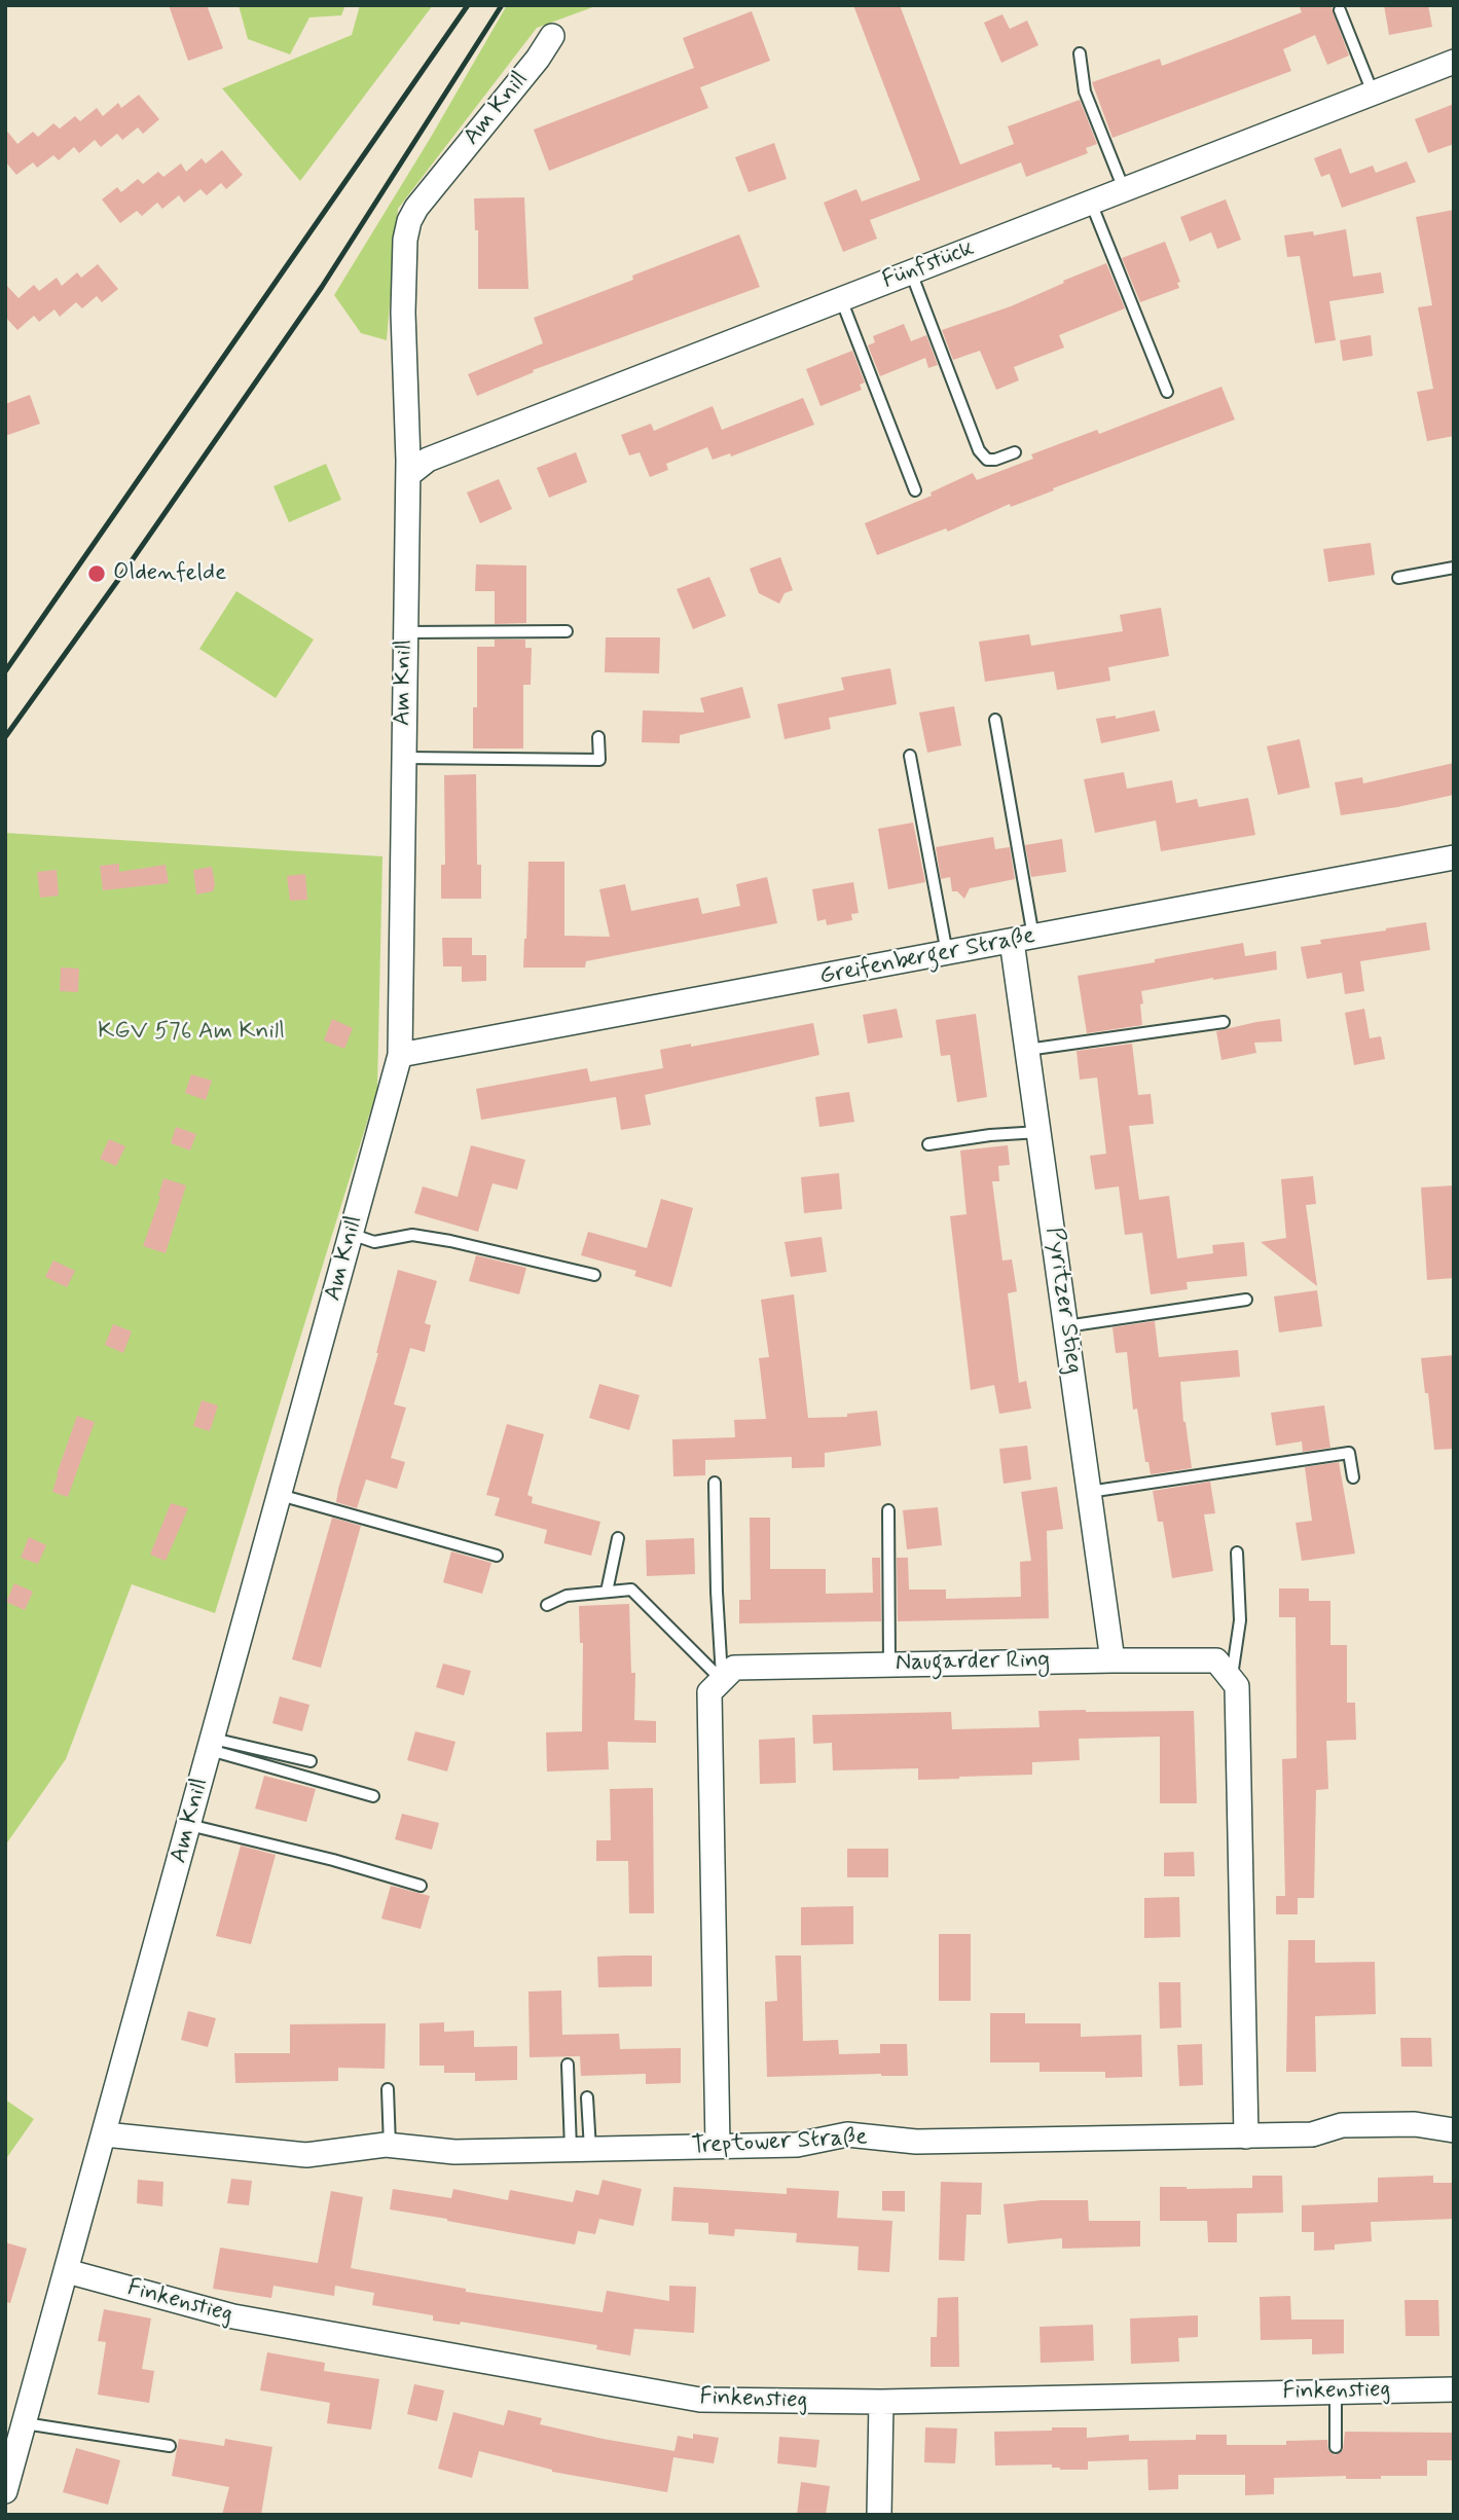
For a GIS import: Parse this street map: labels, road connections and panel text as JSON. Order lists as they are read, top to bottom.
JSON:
{
  "streets": {
    "street": [
      "Am Knill",
      "Fünfstück",
      "Greifenberger Straße",
      "Pyritzer Stieg",
      "Naugarder Ring",
      "Treptower Straße",
      "Finkenstieg"
    ]
  },
  "crossings": [
    ["Am Knill", "Fünfstück"],
    ["Am Knill", "Greifenberger Straße"],
    ["Am Knill", "Treptower Straße"],
    ["Am Knill", "Finkenstieg"],
    ["Greifenberger Straße", "Pyritzer Stieg"],
    ["Pyritzer Stieg", "Naugarder Ring"]
  ],
  "parks": ["KGV 576 Am Knill"],
  "places": ["Oldenfelde"]
}
